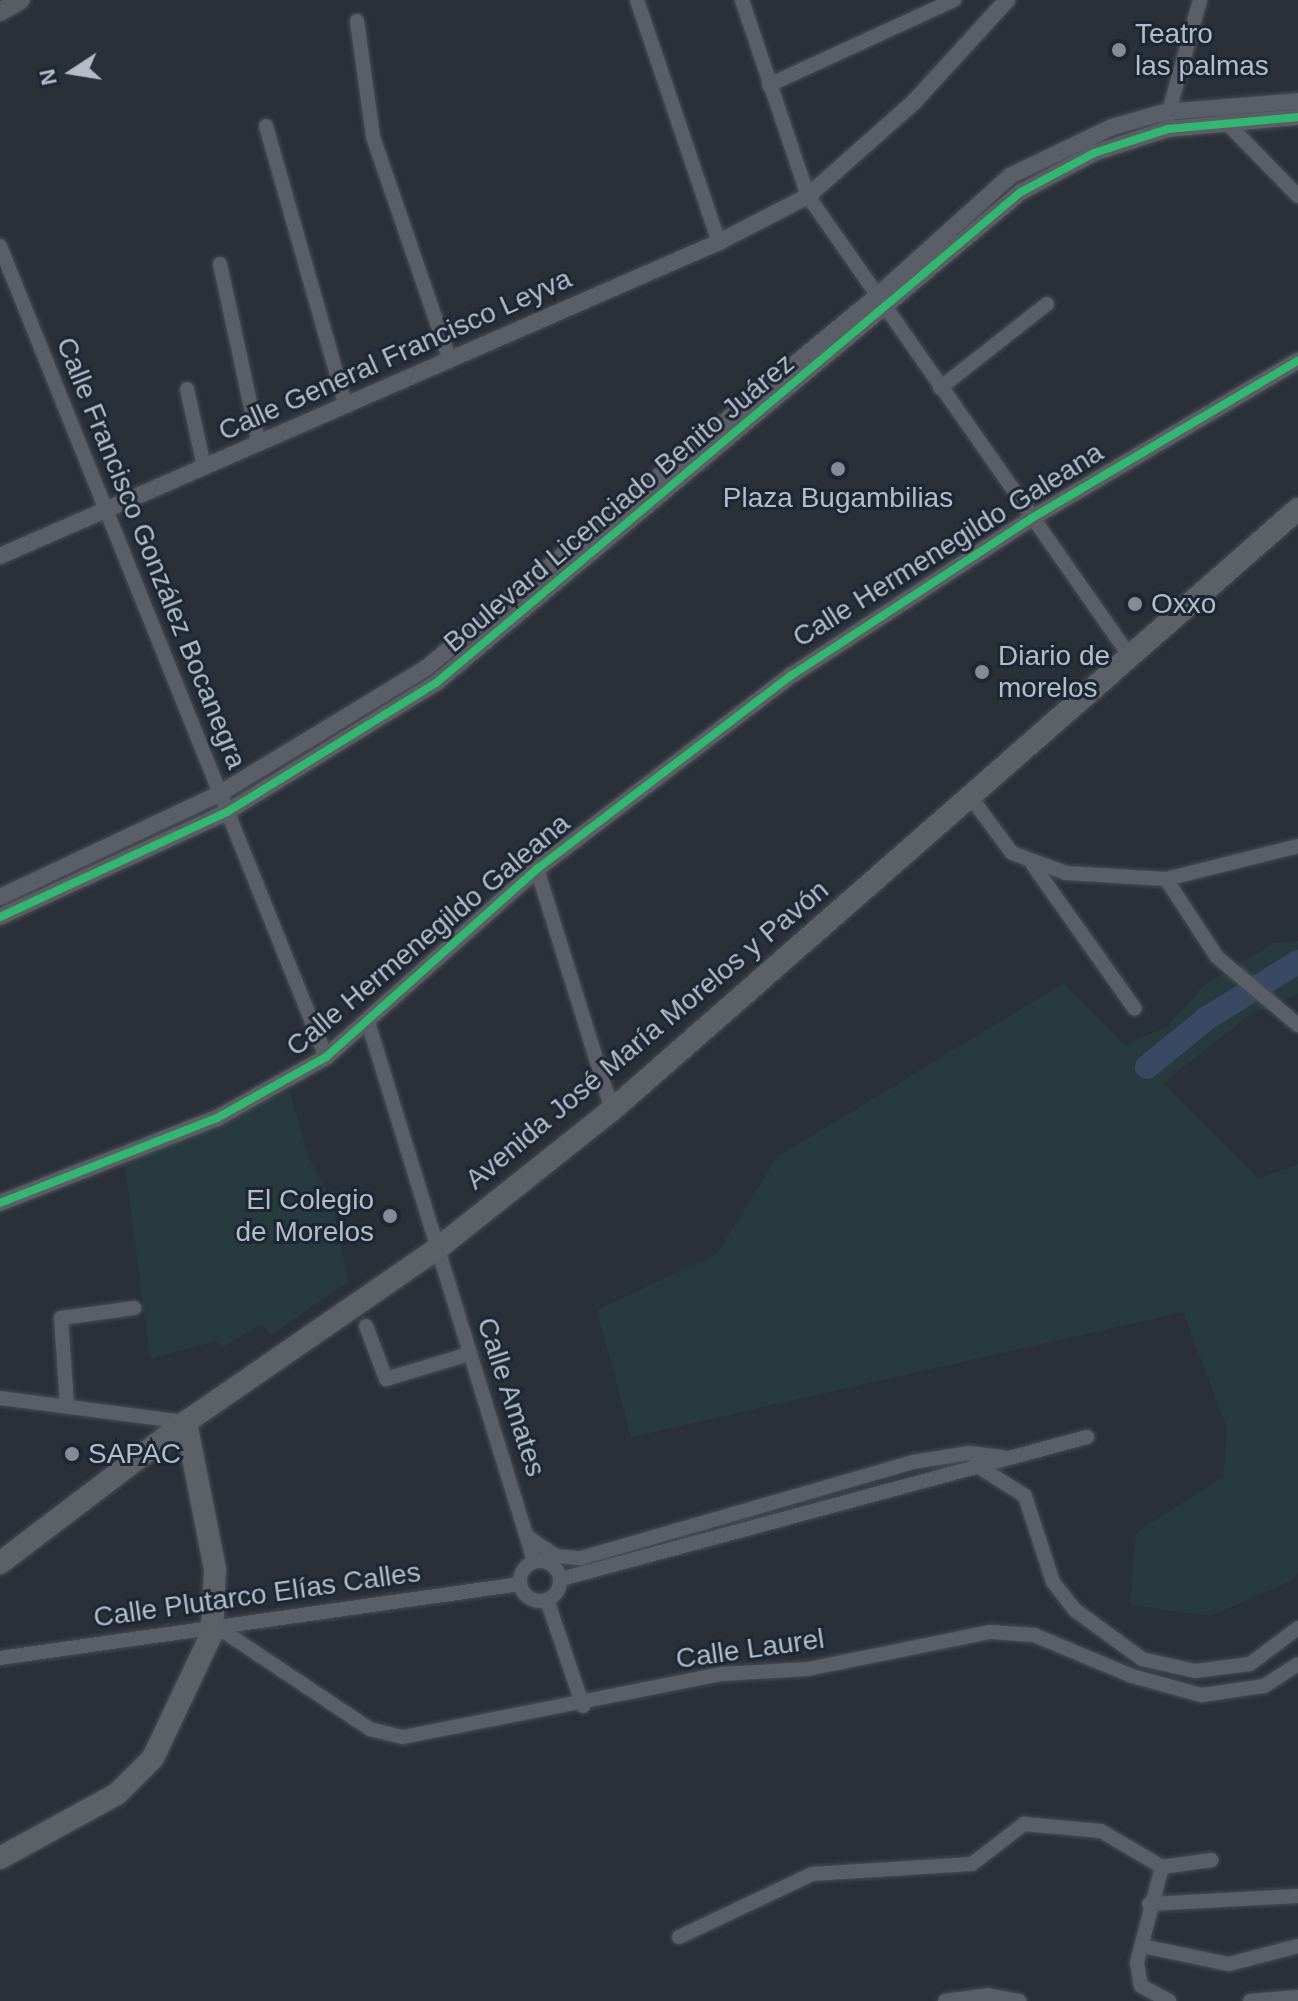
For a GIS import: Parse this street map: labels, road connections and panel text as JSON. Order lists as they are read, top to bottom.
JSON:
{
  "streets": {
    "main road": ["Avenida José María Morelos y Pavón"],
    "street": [
      "Calle General Francisco Leyva",
      "Boulevard Licenciado Benito Juárez",
      "Calle Hermenegildo Galeana",
      "Calle Francisco González Bocanegra",
      "Calle Amates",
      "Calle Plutarco Elías Calles",
      "Calle Laurel"
    ]
  },
  "crossings": [
    ["Calle General Francisco Leyva", "Calle Francisco González Bocanegra"],
    ["Boulevard Licenciado Benito Juárez", "Calle Francisco González Bocanegra"],
    ["Calle Hermenegildo Galeana", "Calle Francisco González Bocanegra"],
    ["Calle Hermenegildo Galeana", "Calle Amates"],
    ["Avenida José María Morelos y Pavón", "Calle Amates"],
    ["Calle Amates", "Calle Plutarco Elías Calles"],
    ["Calle Plutarco Elías Calles", "Calle Laurel"]
  ],
  "places": [
    "Teatro las palmas",
    "Plaza Bugambilias",
    "Oxxo",
    "Diario de morelos",
    "El Colegio de Morelos",
    "SAPAC"
  ],
  "north": "left"
}
